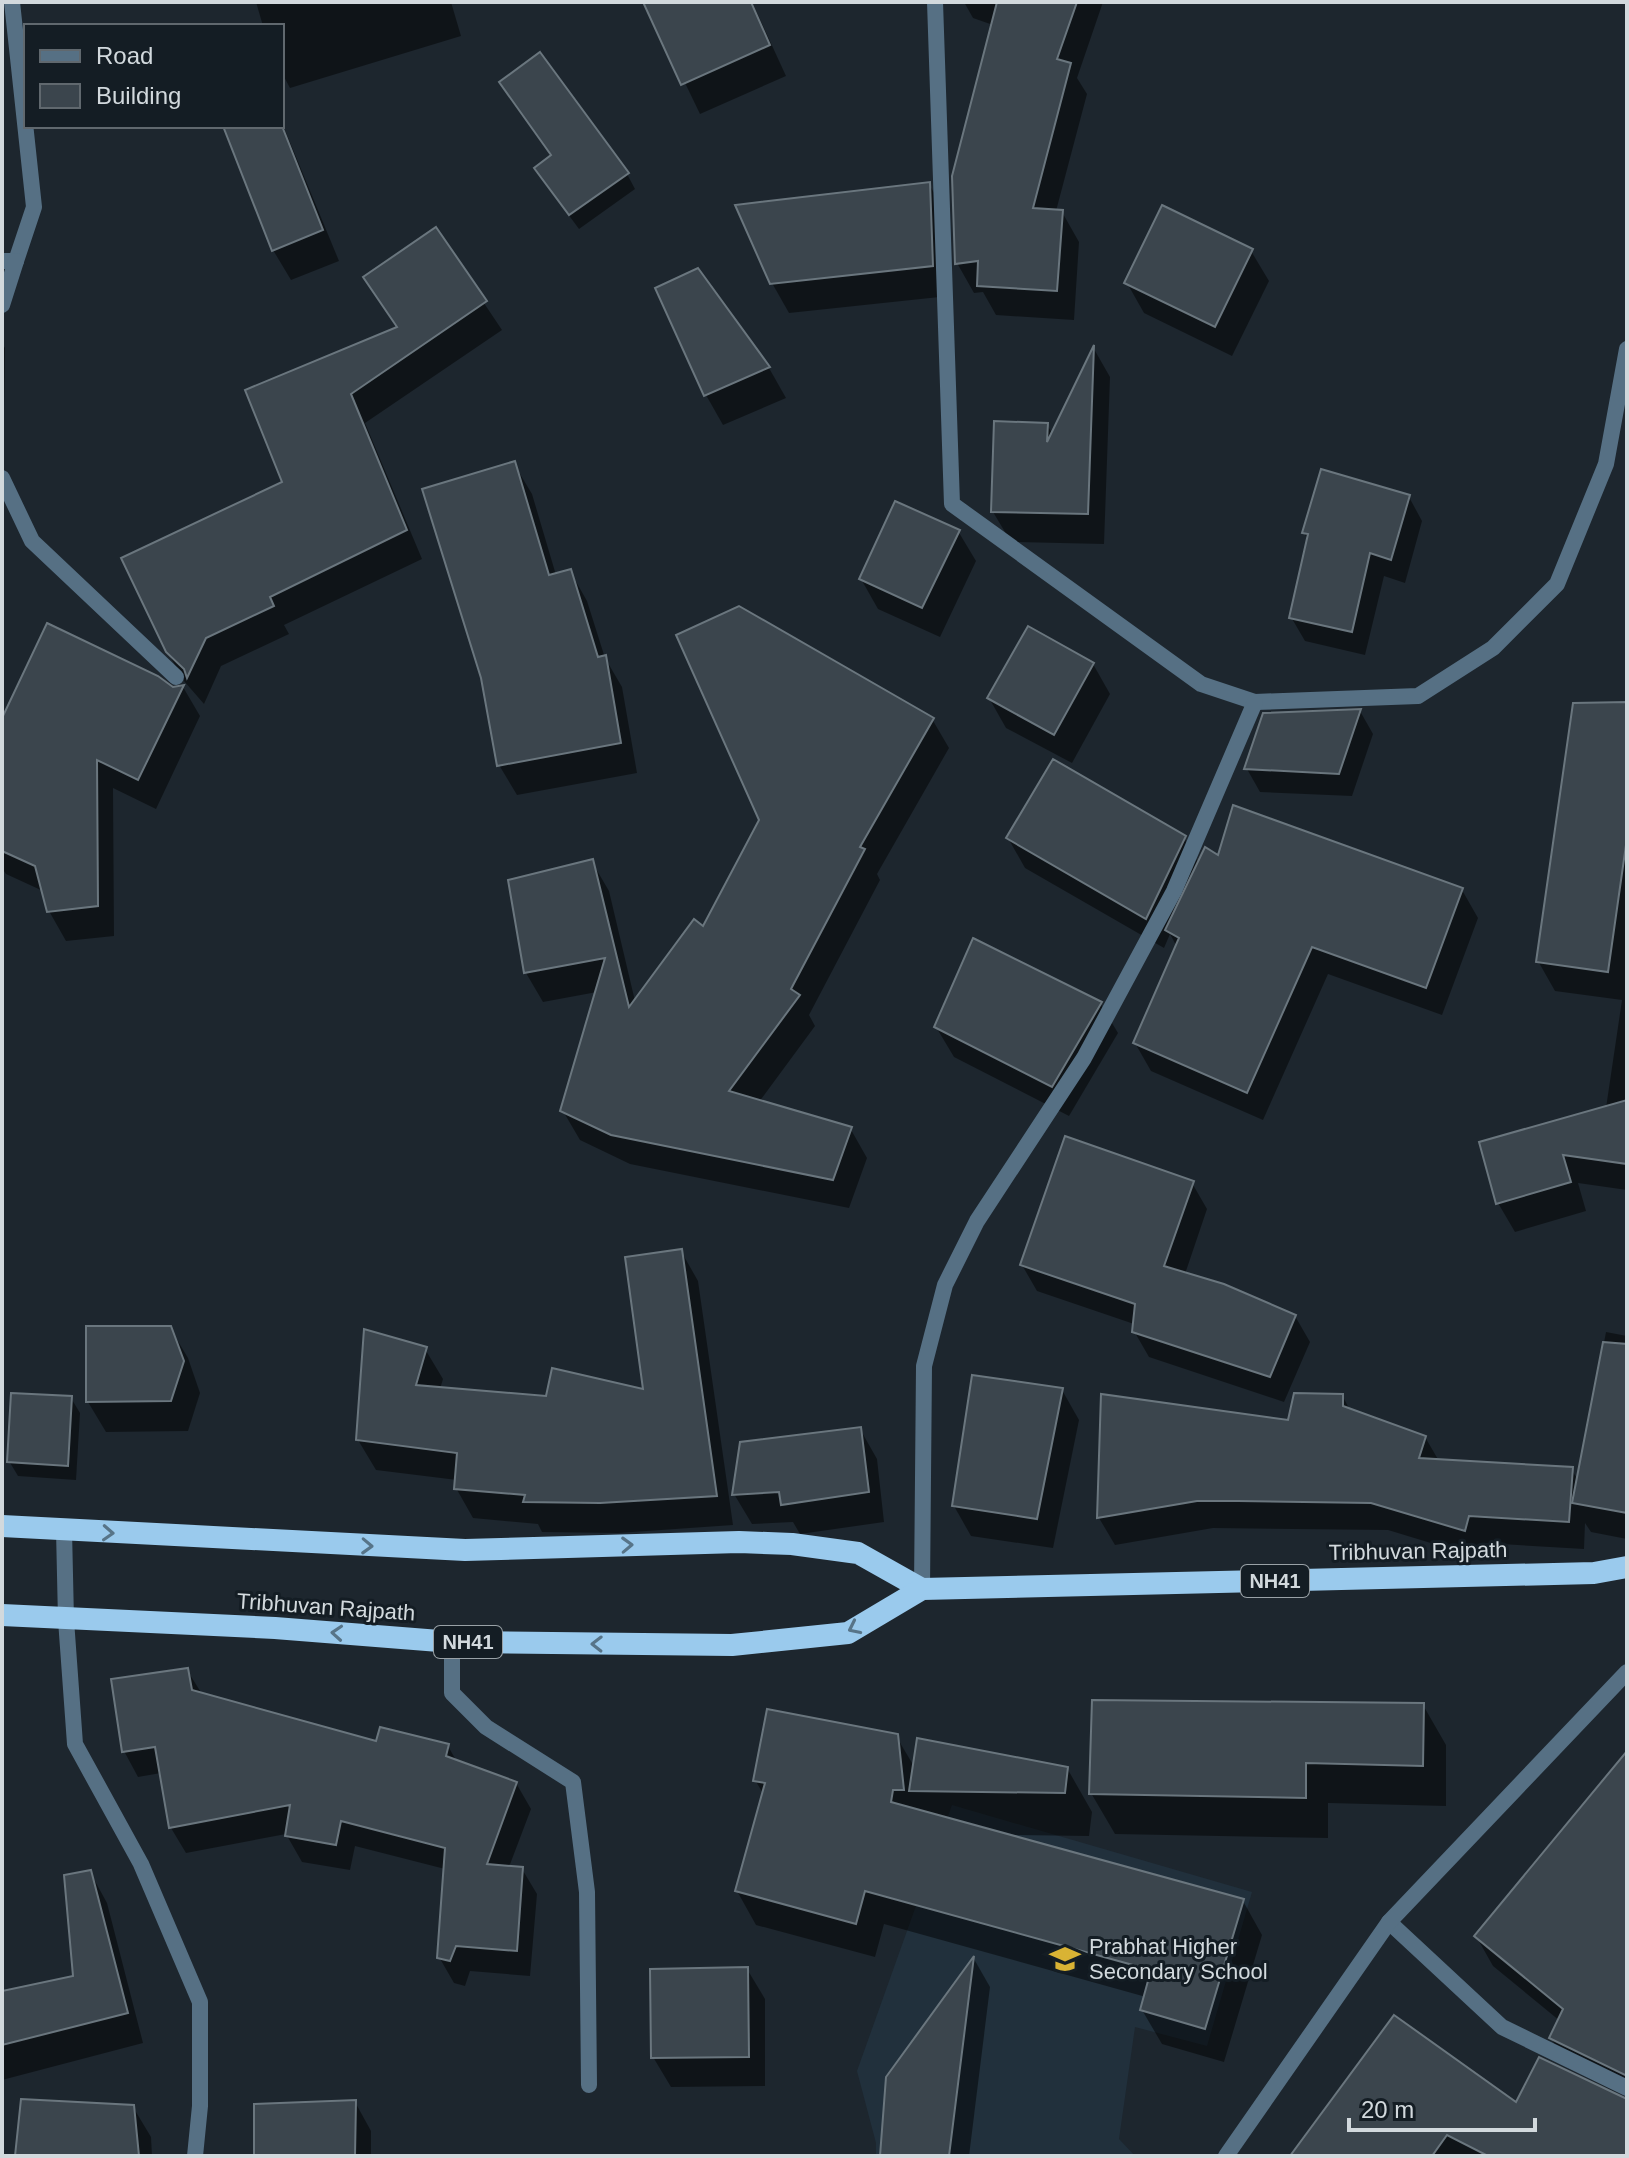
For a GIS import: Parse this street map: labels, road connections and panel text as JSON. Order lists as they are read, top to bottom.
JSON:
{
  "streets": {
    "highway": ["Tribhuvan Rajpath", "NH41"]
  },
  "places": {
    "school or university": ["Prabhat Higher Secondary School"]
  },
  "legend": ["Road", "Building"],
  "scale_bar": "20 m"
}
